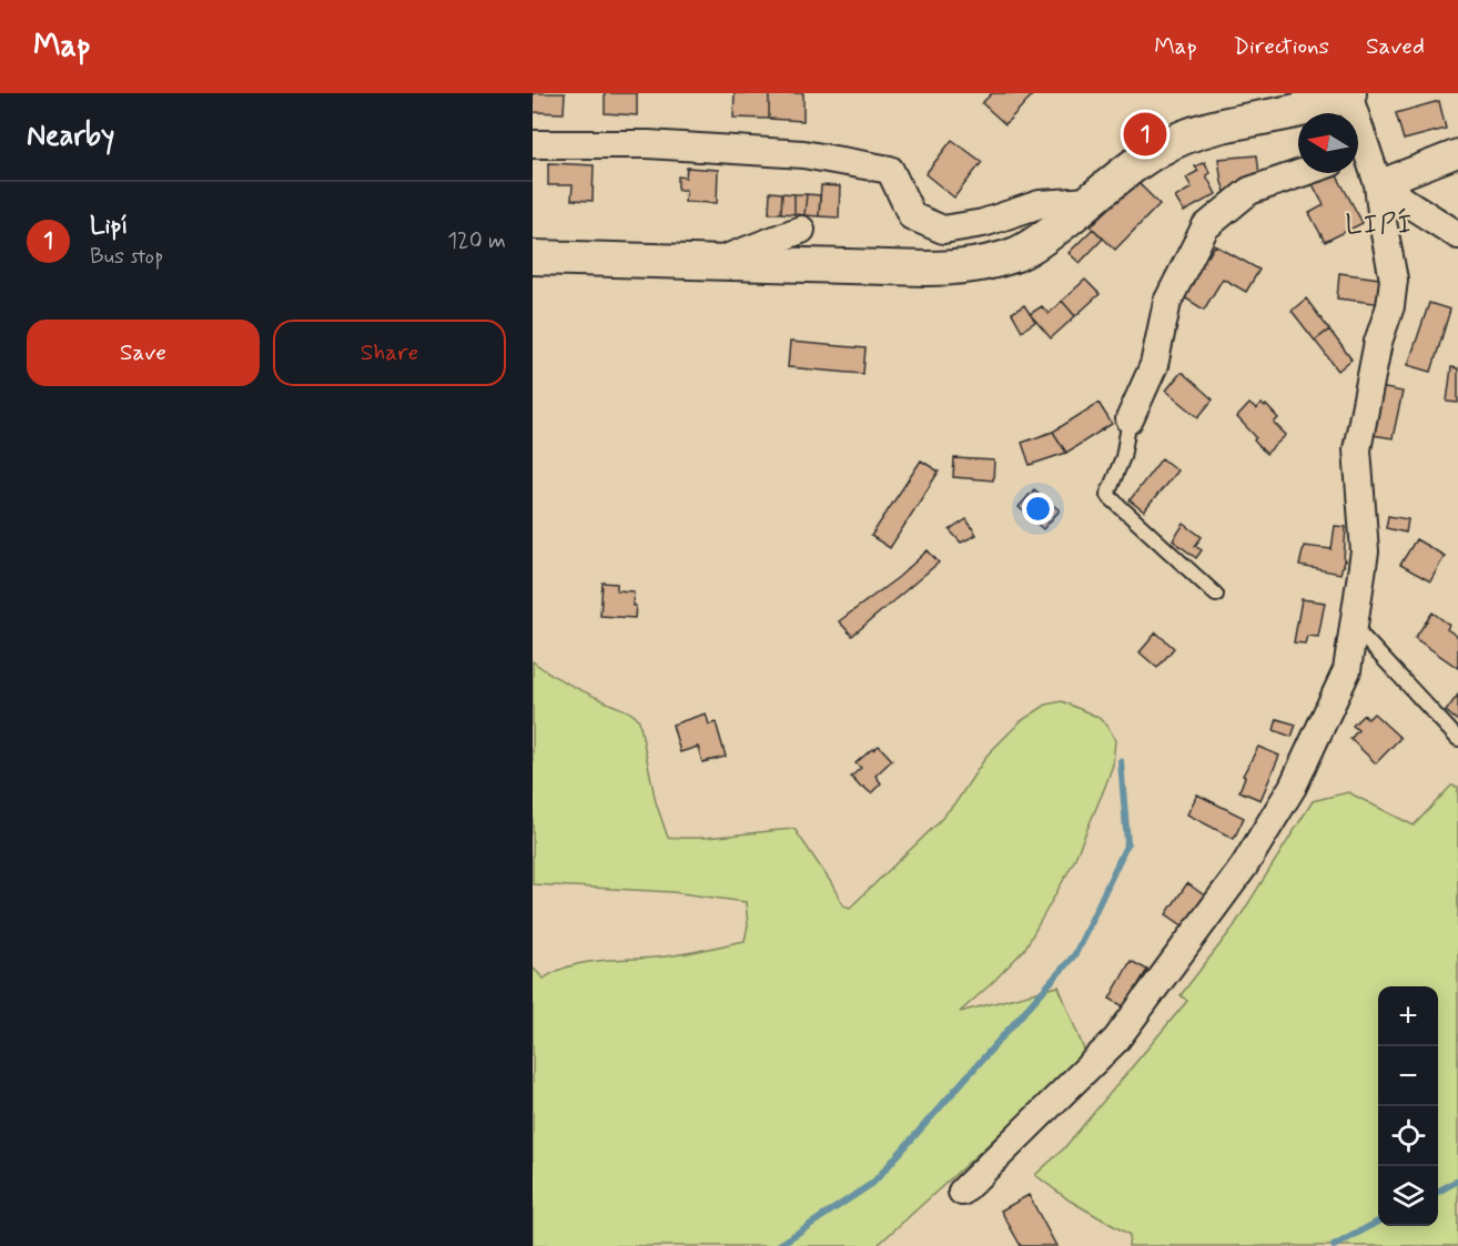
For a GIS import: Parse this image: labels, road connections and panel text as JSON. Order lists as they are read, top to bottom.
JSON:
{
  "districts": ["LIPÍ"],
  "north": "left",
  "page": {
    "header": "Map",
    "nav": ["Map", "Directions", "Saved"],
    "heading": "Nearby",
    "pins": "1",
    "list": [
      {
        "mark": "1",
        "name": "Lipí",
        "note": "Bus stop",
        "value": "120 m"
      }
    ],
    "buttons": ["Save", "Share"],
    "map_buttons": ["+", "−"]
  }
}
